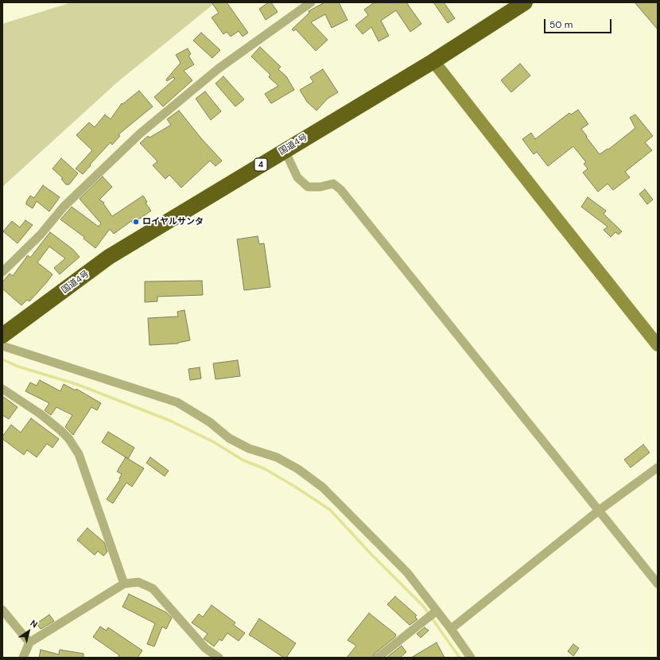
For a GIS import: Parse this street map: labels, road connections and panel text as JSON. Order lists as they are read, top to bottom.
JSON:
{
  "streets": {
    "highway": ["国道4号", "4"]
  },
  "places": ["ロイヤルサンタ"],
  "scale_bar": "50 m",
  "north": "top right"
}
